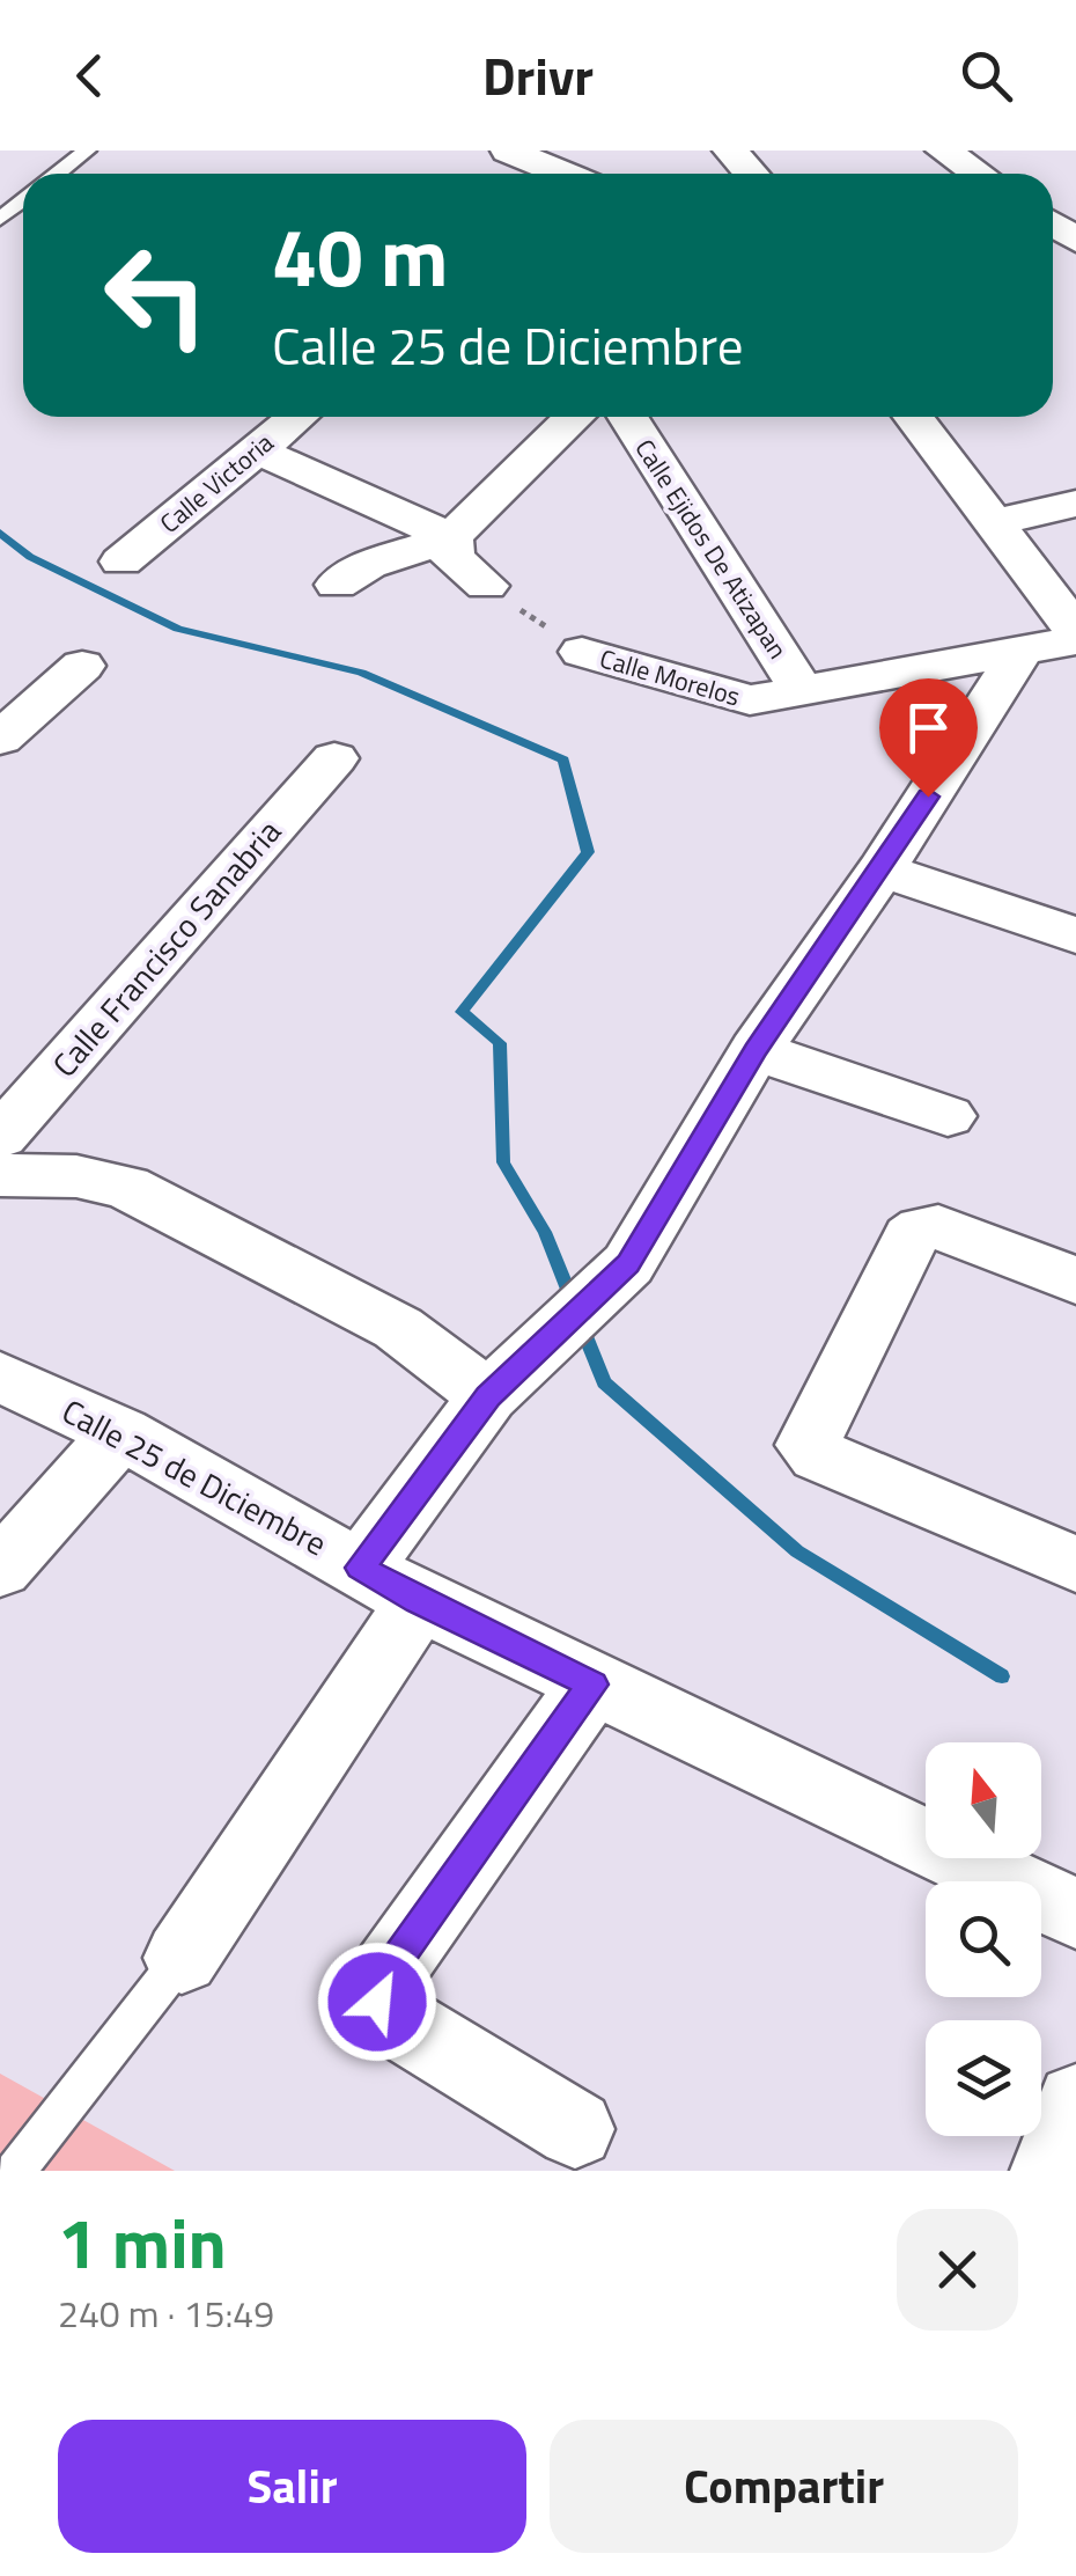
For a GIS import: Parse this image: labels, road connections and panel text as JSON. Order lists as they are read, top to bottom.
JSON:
{
  "streets": {
    "street": [
      "Calle Victoria",
      "Calle Ejidos De Atizapan",
      "Calle Morelos",
      "Calle Francisco Sanabria",
      "Calle 25 de Diciembre"
    ]
  },
  "crossings": [
    ["Calle Ejidos De Atizapan", "Calle Morelos"]
  ],
  "north": "top",
  "page": {
    "header": "Drivr",
    "turn": ["40 m", "Calle 25 de Diciembre"],
    "heading": ["1 min", "240 m · 15:49"],
    "buttons": ["Salir", "Compartir"]
  }
}
